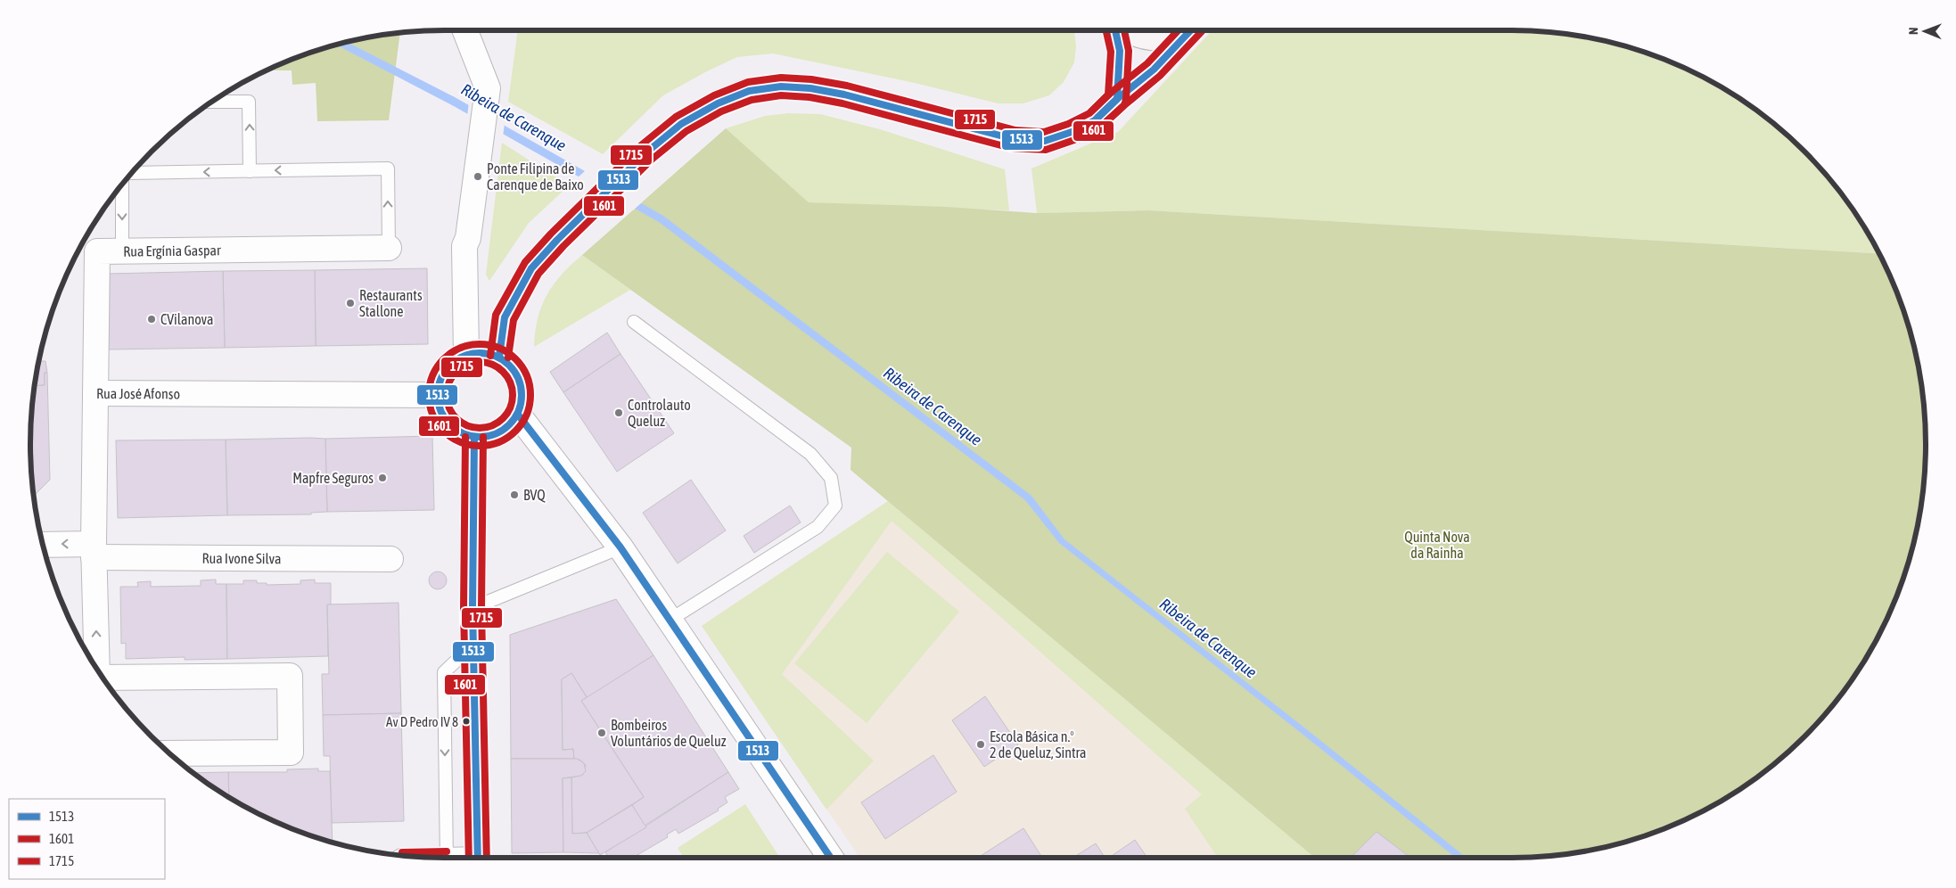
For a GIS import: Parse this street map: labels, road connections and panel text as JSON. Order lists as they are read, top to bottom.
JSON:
{
  "streets": {
    "street": ["Rua Ergínia Gaspar", "Rua José Afonso", "Rua Ivone Silva"]
  },
  "crossings": [
    ["Rua Ergínia Gaspar", "Rua José Afonso"],
    ["Rua José Afonso", "Rua Ivone Silva"]
  ],
  "water": ["Ribeira de Carenque"],
  "parks": ["Quinta Nova da Rainha"],
  "places": [
    "Ponte Filipina de Carenque de Baixo",
    "Restaurants Stallone",
    "CVilanova",
    "Controlauto Queluz",
    "Mapfre Seguros",
    "BVQ",
    "Av D Pedro IV 8",
    "Bombeiros Voluntários de Queluz",
    "Escola Básica n.º 2 de Queluz, Sintra"
  ],
  "lines": ["transit line 1513", "transit line 1601", "transit line 1715"],
  "legend": ["1513", "1601", "1715"],
  "north": "left"
}
